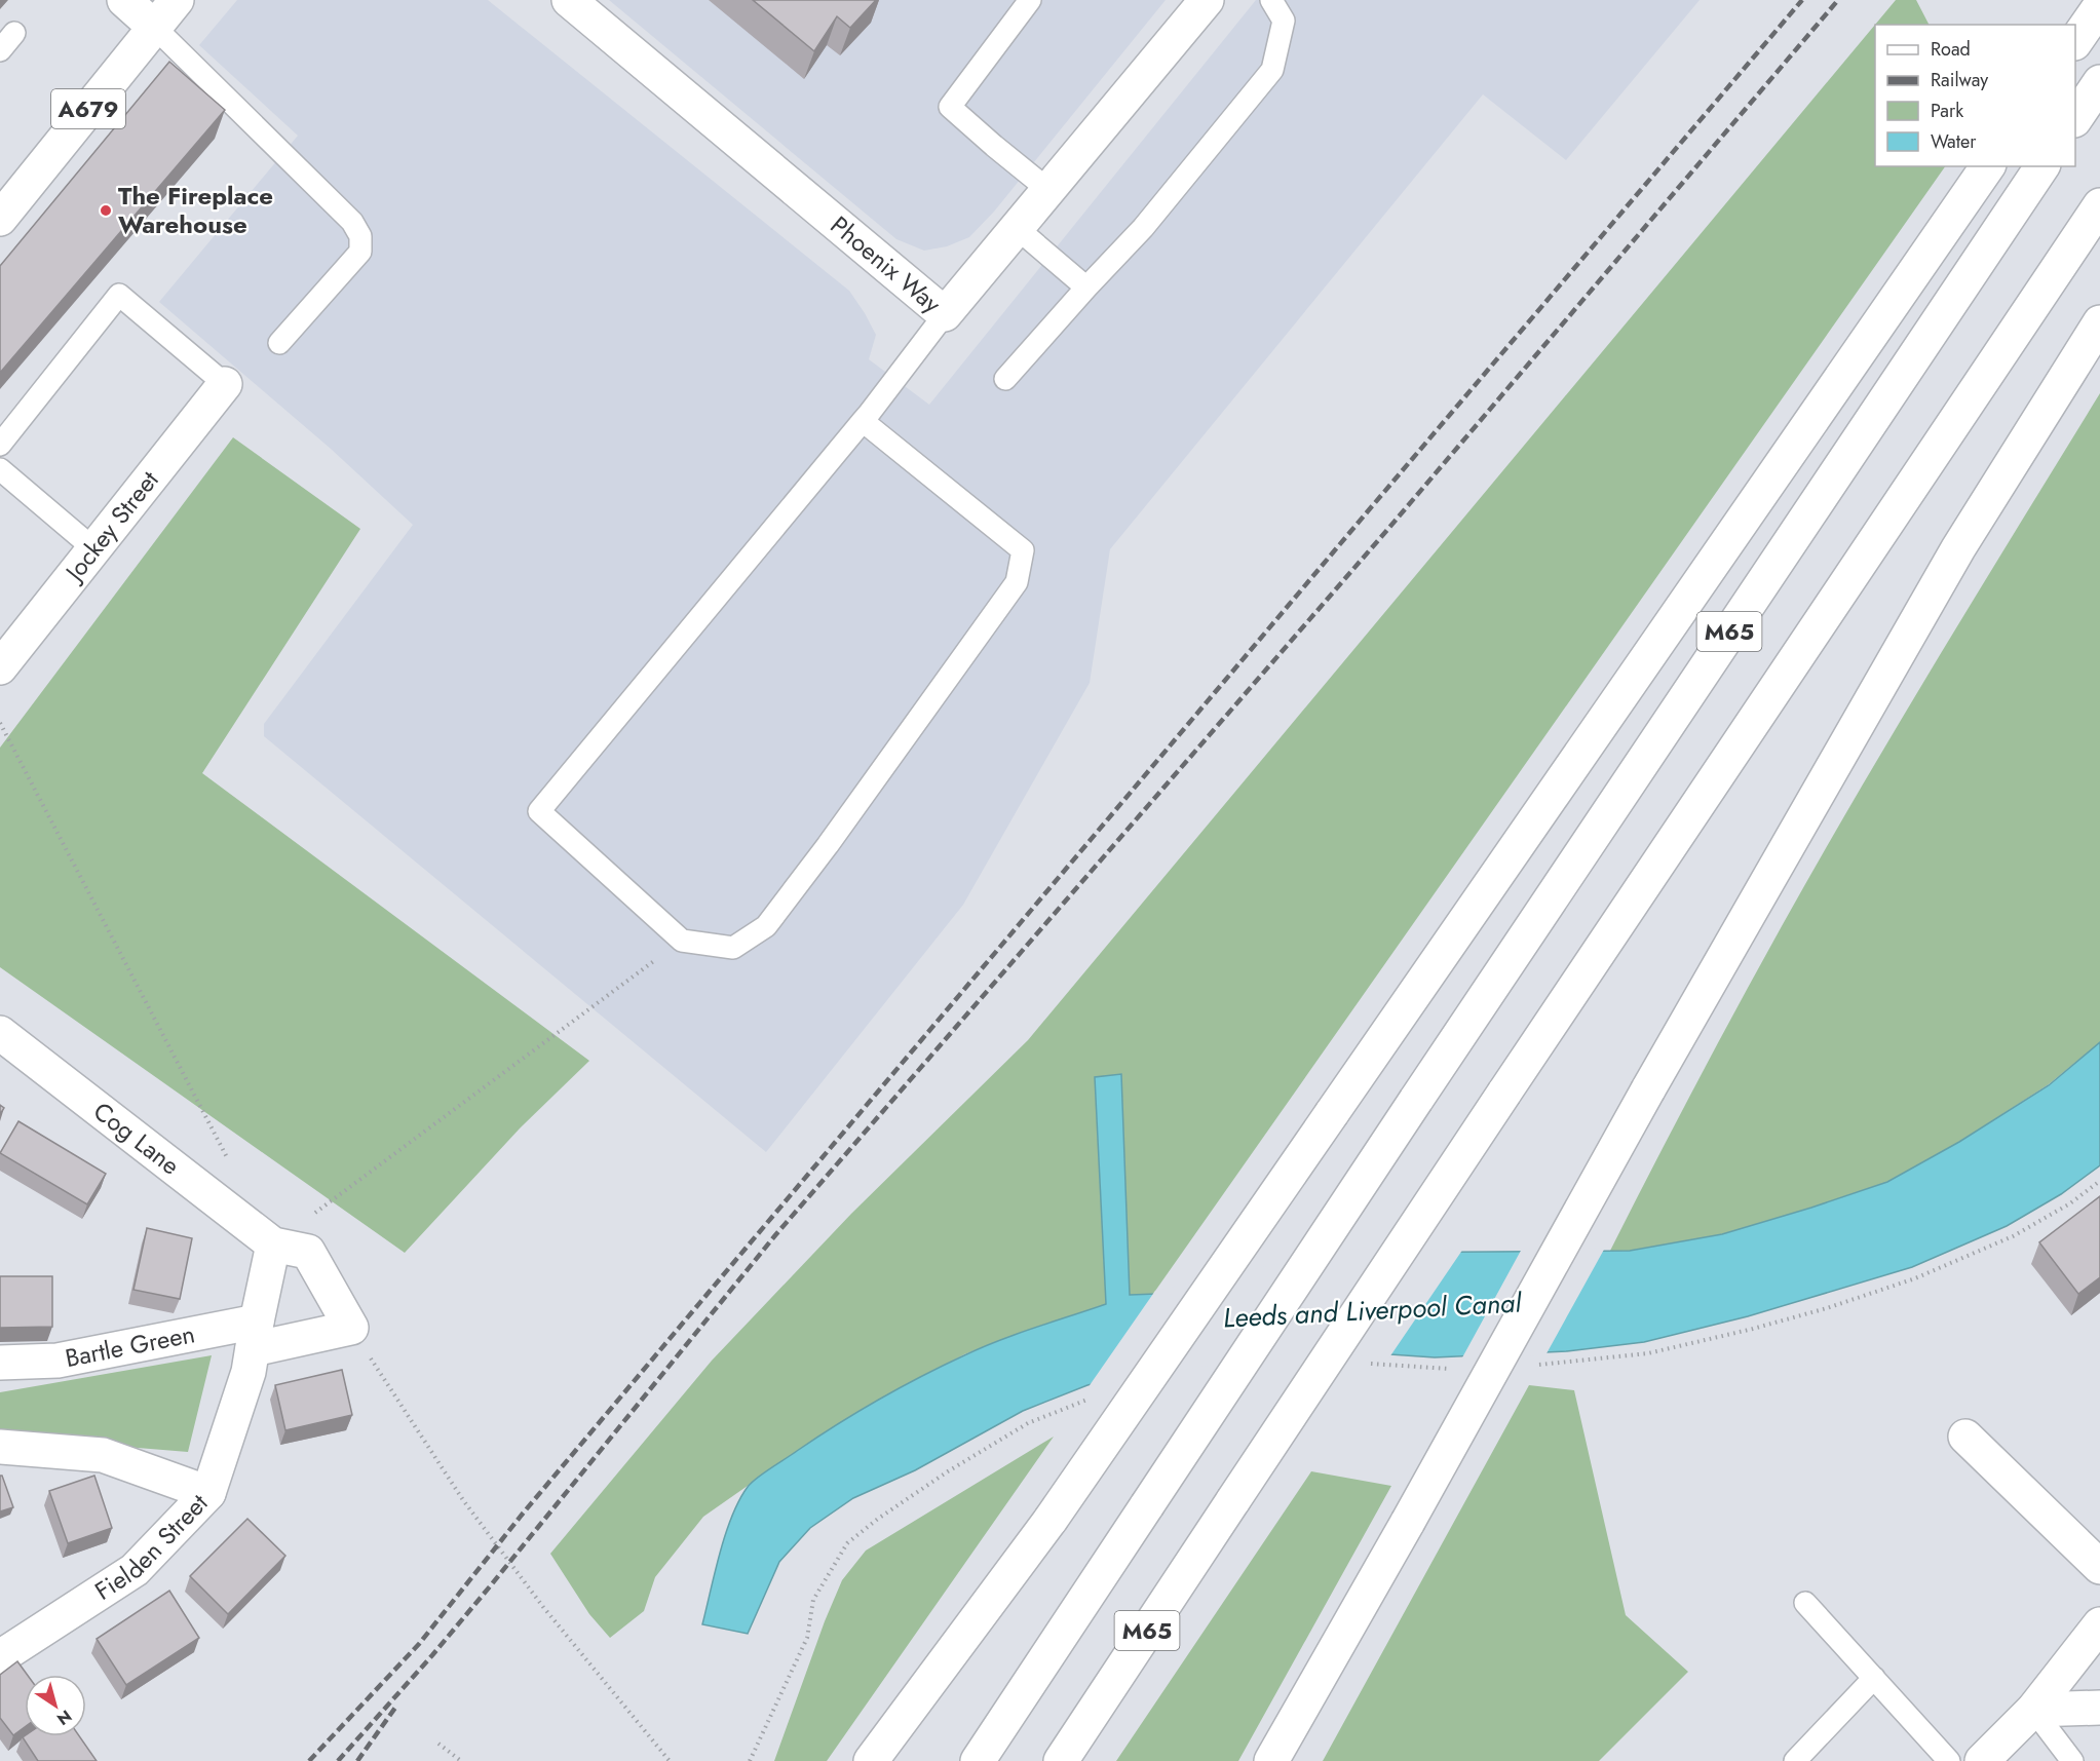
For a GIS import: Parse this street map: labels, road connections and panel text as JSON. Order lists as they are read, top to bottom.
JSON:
{
  "streets": {
    "main road": [
      "A679",
      "Phoenix Way",
      "Jockey Street",
      "M65",
      "Cog Lane",
      "Bartle Green",
      "Fielden Street"
    ]
  },
  "crossings": [
    ["Cog Lane", "Fielden Street"],
    ["Bartle Green", "Fielden Street"]
  ],
  "water": ["Leeds and Liverpool Canal"],
  "places": ["The Fireplace Warehouse"],
  "legend": [
    "Road",
    "Railway",
    "Park",
    "Water"
  ],
  "north": "bottom right"
}
